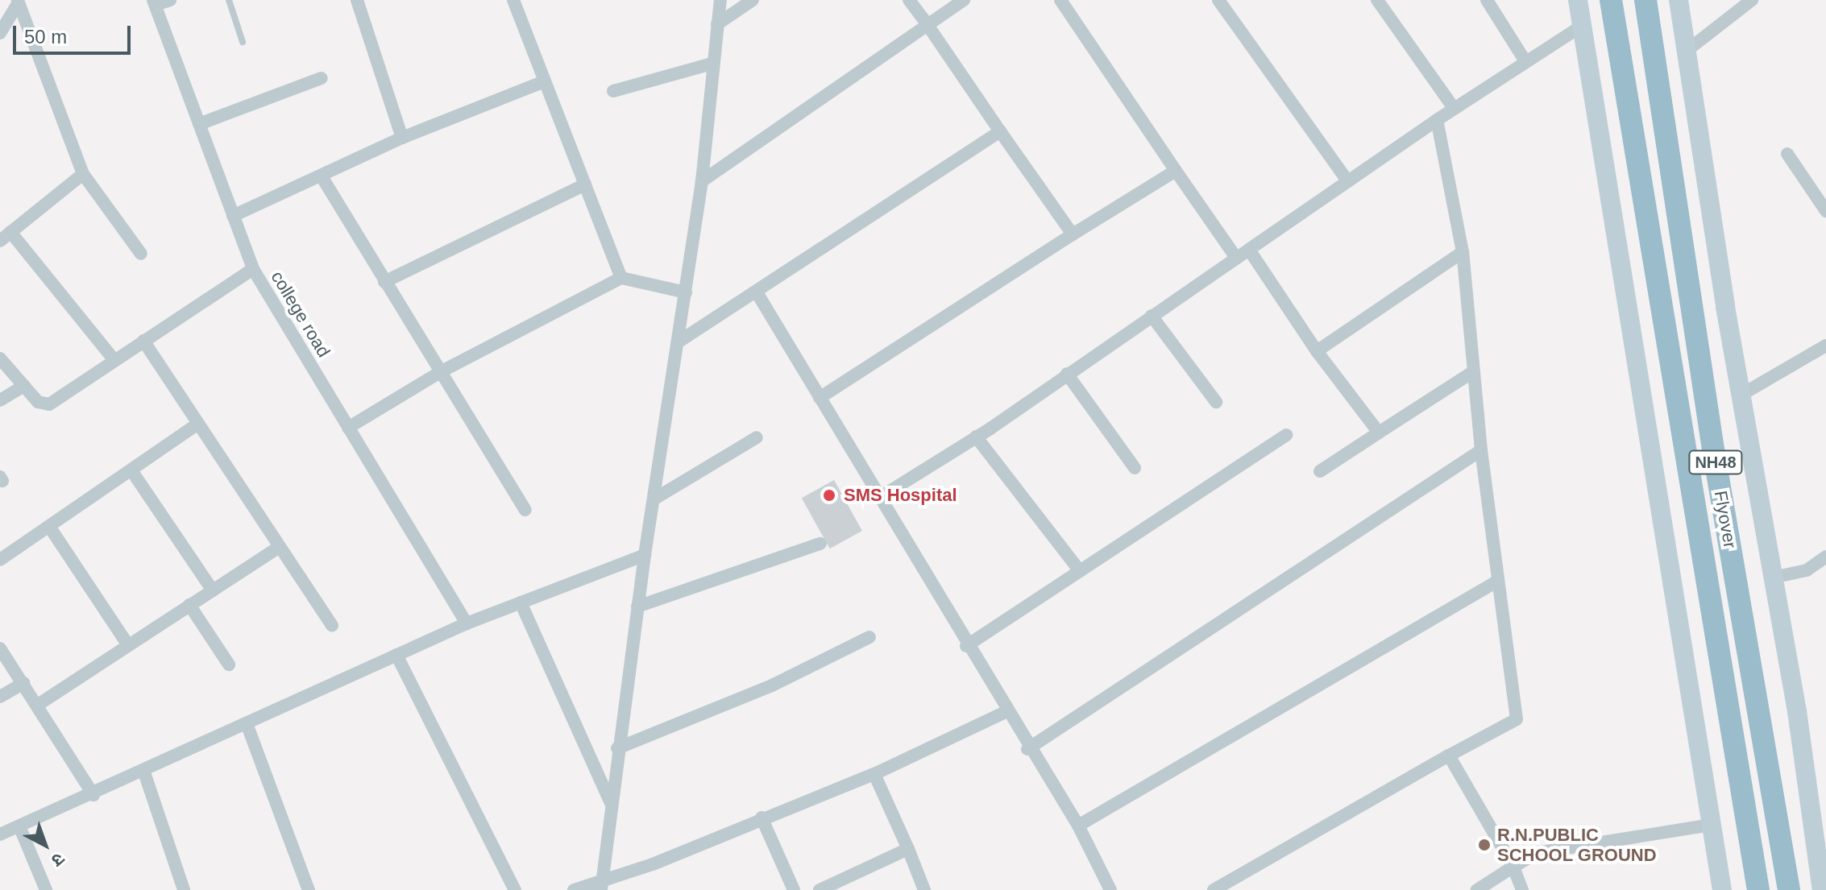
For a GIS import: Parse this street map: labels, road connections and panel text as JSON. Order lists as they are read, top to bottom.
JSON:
{
  "streets": {
    "highway": ["NH48", "Flyover"],
    "street": ["college road"]
  },
  "places": ["SMS Hospital", "R.N.PUBLIC SCHOOL GROUND"],
  "scale_bar": "50 m",
  "north": "bottom right"
}
